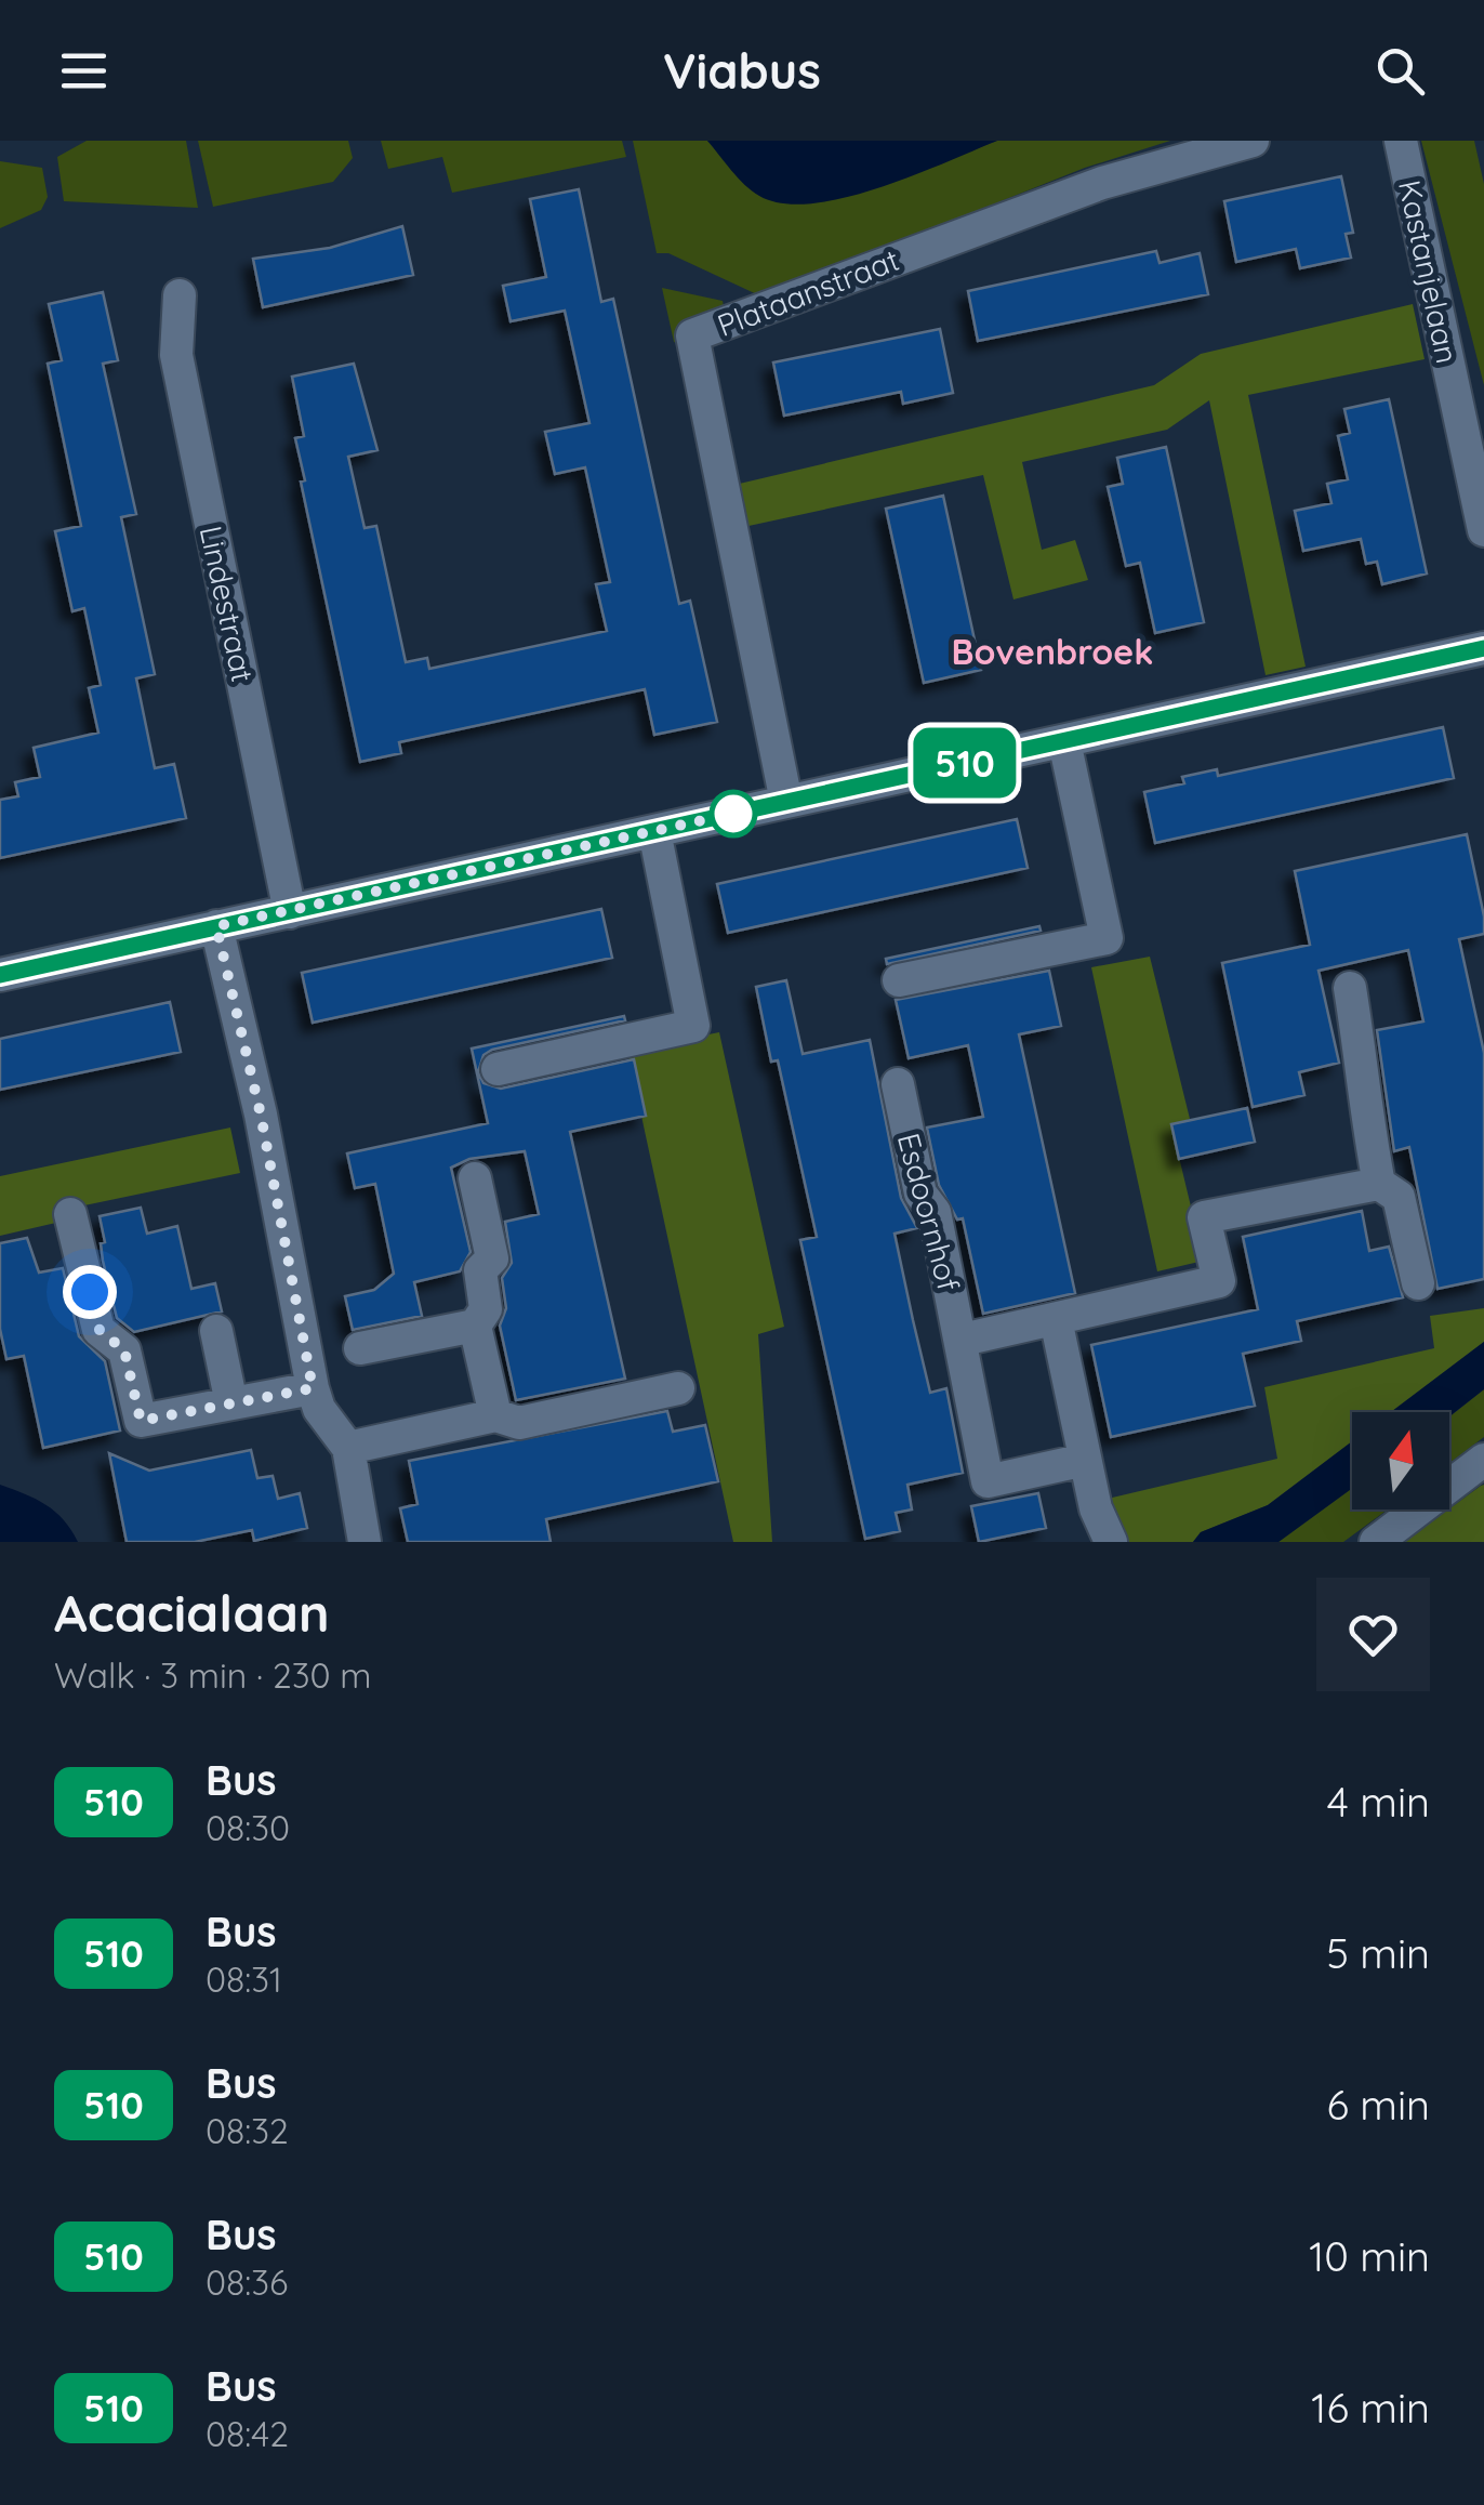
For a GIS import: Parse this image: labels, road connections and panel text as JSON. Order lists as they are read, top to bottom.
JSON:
{
  "streets": {
    "street": [
      "Kastanjelaan",
      "Plataanstraat",
      "Lindestraat",
      "Esdoornhof"
    ]
  },
  "districts": ["Bovenbroek"],
  "lines": ["bus line 510"],
  "north": "top",
  "page": {
    "header": "Viabus",
    "on_map": "510",
    "heading": ["Acacialaan", "Walk · 3 min · 230 m"],
    "list": [
      {
        "mark": "510",
        "name": "Bus",
        "note": "08:30",
        "value": "4 min"
      },
      {
        "mark": "510",
        "name": "Bus",
        "note": "08:31",
        "value": "5 min"
      },
      {
        "mark": "510",
        "name": "Bus",
        "note": "08:32",
        "value": "6 min"
      },
      {
        "mark": "510",
        "name": "Bus",
        "note": "08:36",
        "value": "10 min"
      },
      {
        "mark": "510",
        "name": "Bus",
        "note": "08:42",
        "value": "16 min"
      }
    ]
  }
}
